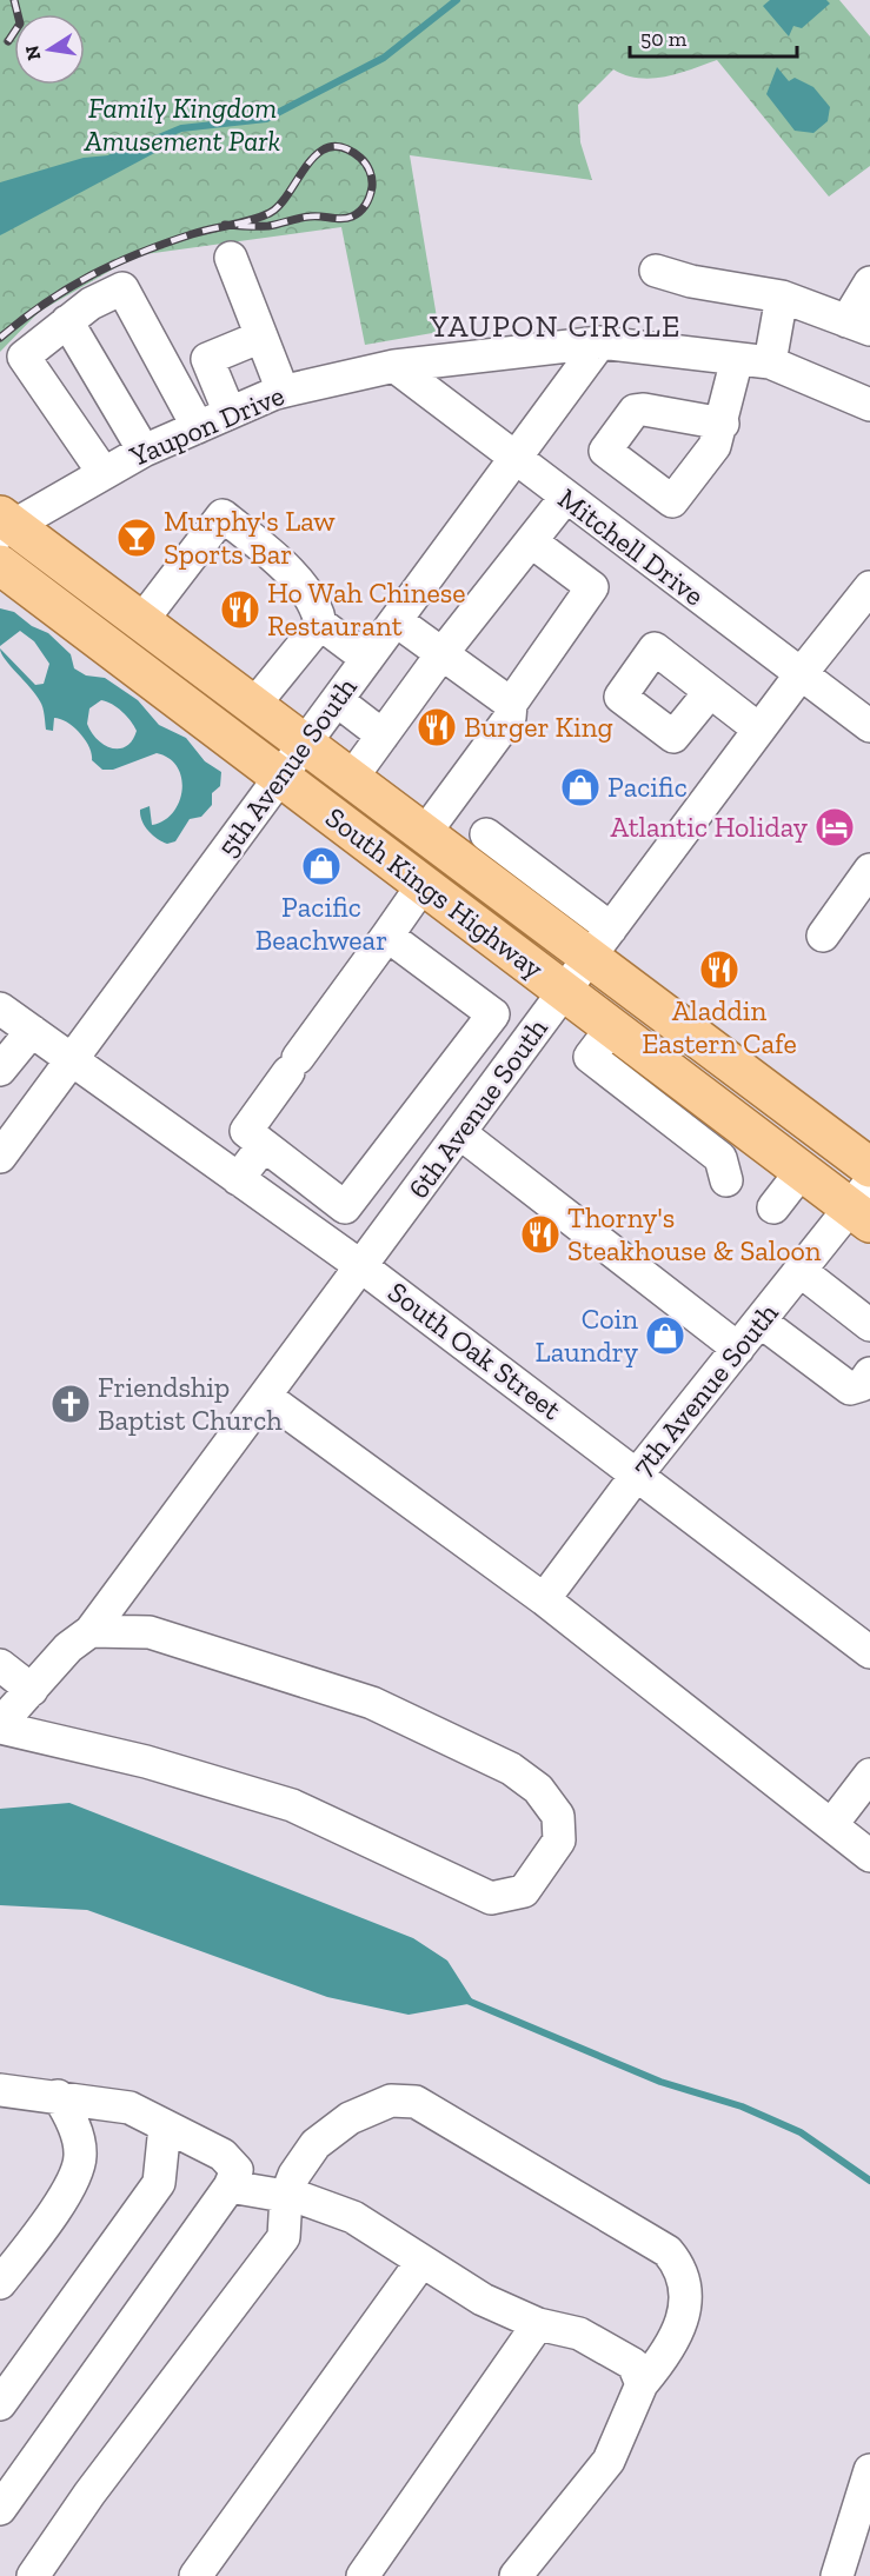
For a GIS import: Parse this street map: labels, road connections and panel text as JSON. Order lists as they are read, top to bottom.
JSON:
{
  "streets": {
    "main road": ["South Kings Highway"],
    "street": [
      "Yaupon Drive",
      "Mitchell Drive",
      "5th Avenue South",
      "6th Avenue South",
      "South Oak Street",
      "7th Avenue South"
    ]
  },
  "crossings": [
    ["Yaupon Drive", "Mitchell Drive"],
    ["Yaupon Drive", "5th Avenue South"],
    ["Yaupon Drive", "South Kings Highway"],
    ["Mitchell Drive", "5th Avenue South"],
    ["Mitchell Drive", "6th Avenue South"],
    ["5th Avenue South", "South Kings Highway"],
    ["5th Avenue South", "South Oak Street"],
    ["South Kings Highway", "6th Avenue South"],
    ["South Kings Highway", "7th Avenue South"],
    ["6th Avenue South", "South Oak Street"],
    ["South Oak Street", "7th Avenue South"]
  ],
  "districts": ["YAUPON CIRCLE"],
  "parks": ["Family Kingdom Amusement Park"],
  "places": {
    "bar": ["Murphy's Law Sports Bar"],
    "restaurant": [
      "Ho Wah Chinese Restaurant",
      "Burger King",
      "Aladdin Eastern Cafe",
      "Thorny's Steakhouse & Saloon"
    ],
    "shop": ["Pacific", "Pacific Beachwear", "Coin Laundry"],
    "hotel": ["Atlantic Holiday"],
    "church": ["Friendship Baptist Church"]
  },
  "scale_bar": "50 m",
  "north": "left"
}
